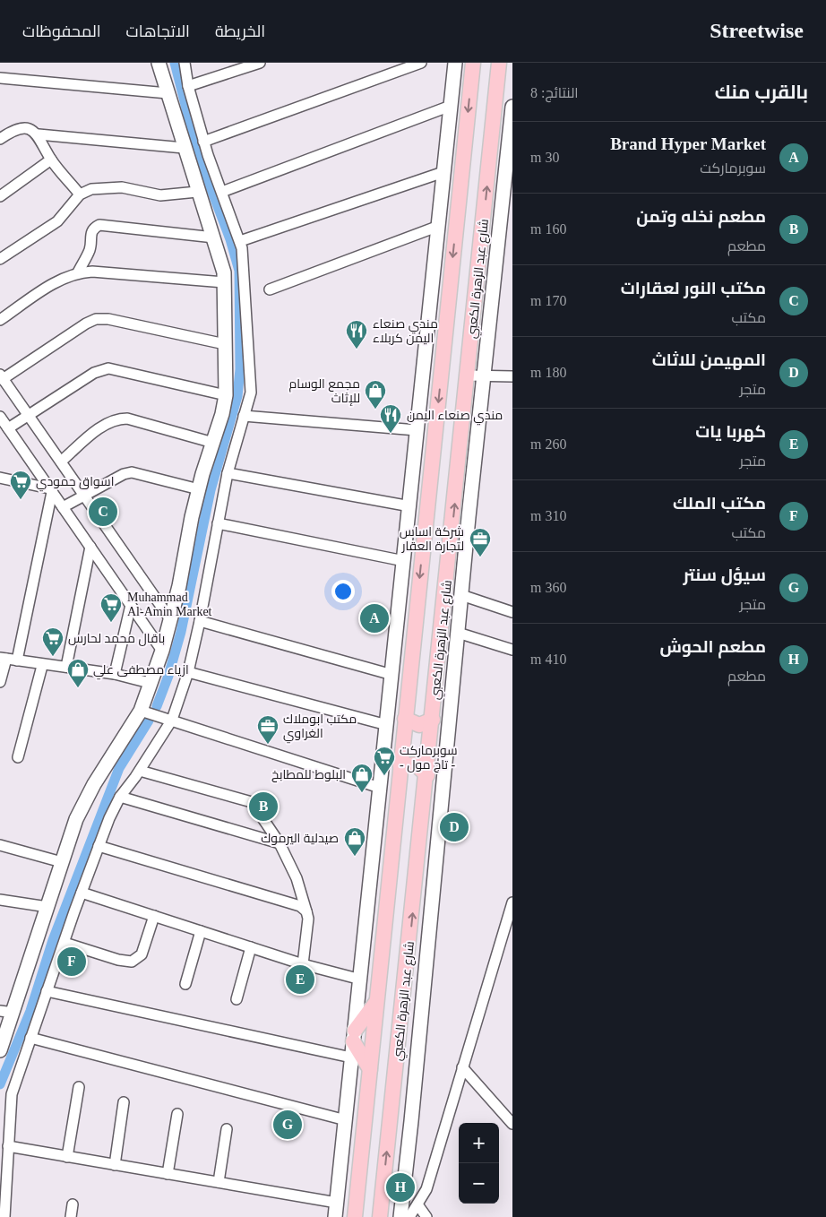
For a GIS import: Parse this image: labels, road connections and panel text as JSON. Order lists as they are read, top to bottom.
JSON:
{
  "streets": {
    "main road": ["شارع عبد الزهرة الكعبي"]
  },
  "places": {
    "restaurant": ["مندي صنعاء اليمن كربلاء", "مندي صنعاء اليمن"],
    "shop": [
      "مجمع الوسام للإثاث",
      "ازياء مصطفى علي",
      "البلوط للمطابخ",
      "صيدلية اليرموك"
    ],
    "supermarket": [
      "اسواق حمودي",
      "Muhammad Al-Amin Market",
      "باقال محمد لحارس",
      "سوبرماركت - تاج مول -"
    ],
    "office": ["شركة اساس لتجارة العقار", "مكتب ابوملاك الغراوي"]
  },
  "page": {
    "header": "Streetwise",
    "nav": ["الخريطة", "الاتجاهات", "المحفوظات"],
    "heading": ["بالقرب منك", "النتائج: 8"],
    "list": [
      {
        "mark": "A",
        "name": "Brand Hyper Market",
        "note": "سوبرماركت",
        "value": "30 m"
      },
      {
        "mark": "B",
        "name": "مطعم نخله وتمن",
        "note": "مطعم",
        "value": "160 m"
      },
      {
        "mark": "C",
        "name": "مكتب النور لعقارات",
        "note": "مكتب",
        "value": "170 m"
      },
      {
        "mark": "D",
        "name": "المهيمن للاثاث",
        "note": "متجر",
        "value": "180 m"
      },
      {
        "mark": "E",
        "name": "كهربا يات",
        "note": "متجر",
        "value": "260 m"
      },
      {
        "mark": "F",
        "name": "مكتب الملك",
        "note": "مكتب",
        "value": "310 m"
      },
      {
        "mark": "G",
        "name": "سيؤل سنتر",
        "note": "متجر",
        "value": "360 m"
      },
      {
        "mark": "H",
        "name": "مطعم الحوش",
        "note": "مطعم",
        "value": "410 m"
      }
    ],
    "pins": [
      "C",
      "A",
      "B",
      "D",
      "F",
      "E",
      "G",
      "H"
    ],
    "map_buttons": ["+", "−"]
  }
}
